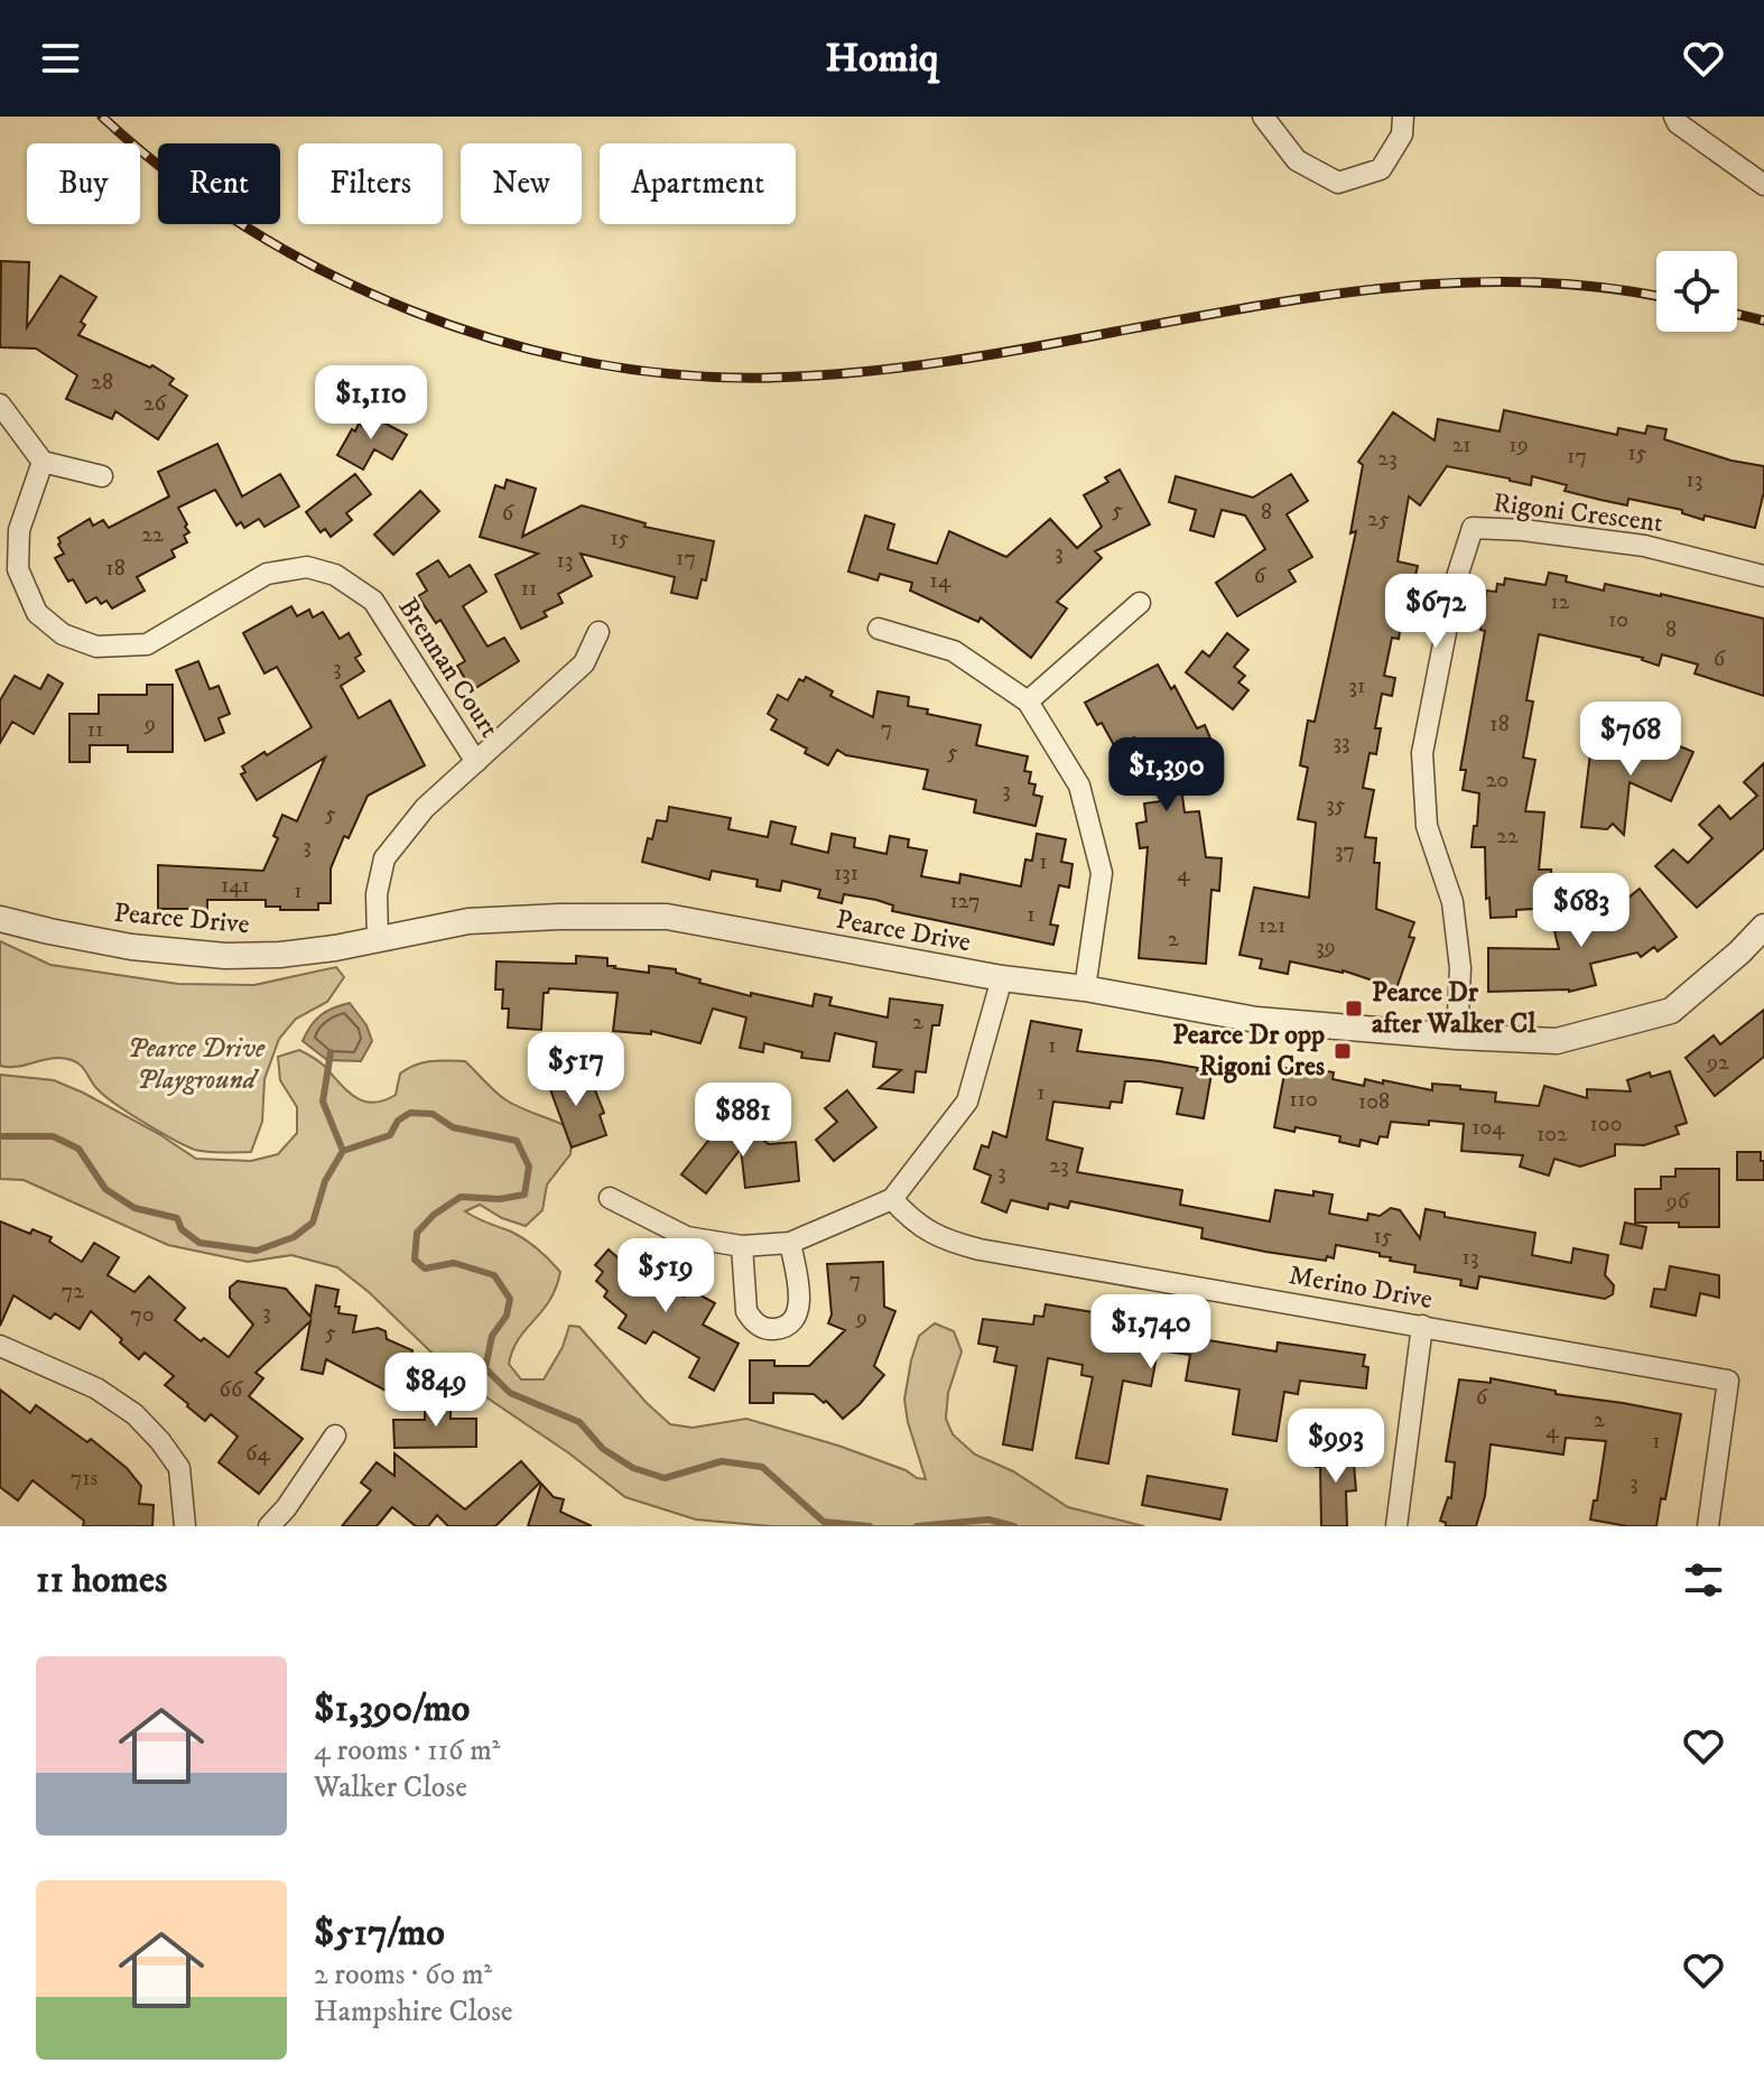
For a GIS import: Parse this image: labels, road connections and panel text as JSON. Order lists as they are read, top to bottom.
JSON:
{
  "streets": {
    "street": [
      "Rigoni Crescent",
      "Brennan Court",
      "Pearce Drive",
      "Merino Drive"
    ]
  },
  "crossings": [
    ["Rigoni Crescent", "Pearce Drive"]
  ],
  "parks": ["Pearce Drive Playground"],
  "places": {
    "transit": ["Pearce Dr after Walker Cl", "Pearce Dr opp Rigoni Cres"]
  },
  "house_numbers": [
    "28",
    "26",
    "21",
    "19",
    "15",
    "17",
    "23",
    "13",
    "5",
    "8",
    "6",
    "25",
    "22",
    "15",
    "3",
    "17",
    "13",
    "18",
    "6",
    "14",
    "11",
    "12",
    "10",
    "8",
    "6",
    "3",
    "31",
    "9",
    "18",
    "7",
    "11",
    "33",
    "5",
    "20",
    "3",
    "35",
    "5",
    "22",
    "3",
    "37",
    "1",
    "131",
    "4",
    "141",
    "1",
    "127",
    "1",
    "121",
    "2",
    "39",
    "2",
    "1",
    "92",
    "1",
    "110",
    "108",
    "100",
    "104",
    "102",
    "23",
    "3",
    "96",
    "15",
    "13",
    "7",
    "72",
    "3",
    "70",
    "9",
    "5",
    "66",
    "6",
    "2",
    "4",
    "1",
    "64",
    "71s",
    "3"
  ],
  "page": {
    "header": "Homiq",
    "chip": [
      "Buy",
      "Rent",
      "Filters",
      "New",
      "Apartment"
    ],
    "price": [
      "$1,110",
      "$672",
      "$768",
      "$1,390",
      "$683",
      "$517",
      "$881",
      "$519",
      "$1,740",
      "$849",
      "$993"
    ],
    "heading": "11 homes",
    "list": [
      {
        "name": "$1,390/mo",
        "note": "4 rooms · 116 m² · Walker Close"
      },
      {
        "name": "$517/mo",
        "note": "2 rooms · 60 m² · Hampshire Close"
      }
    ]
  }
}
